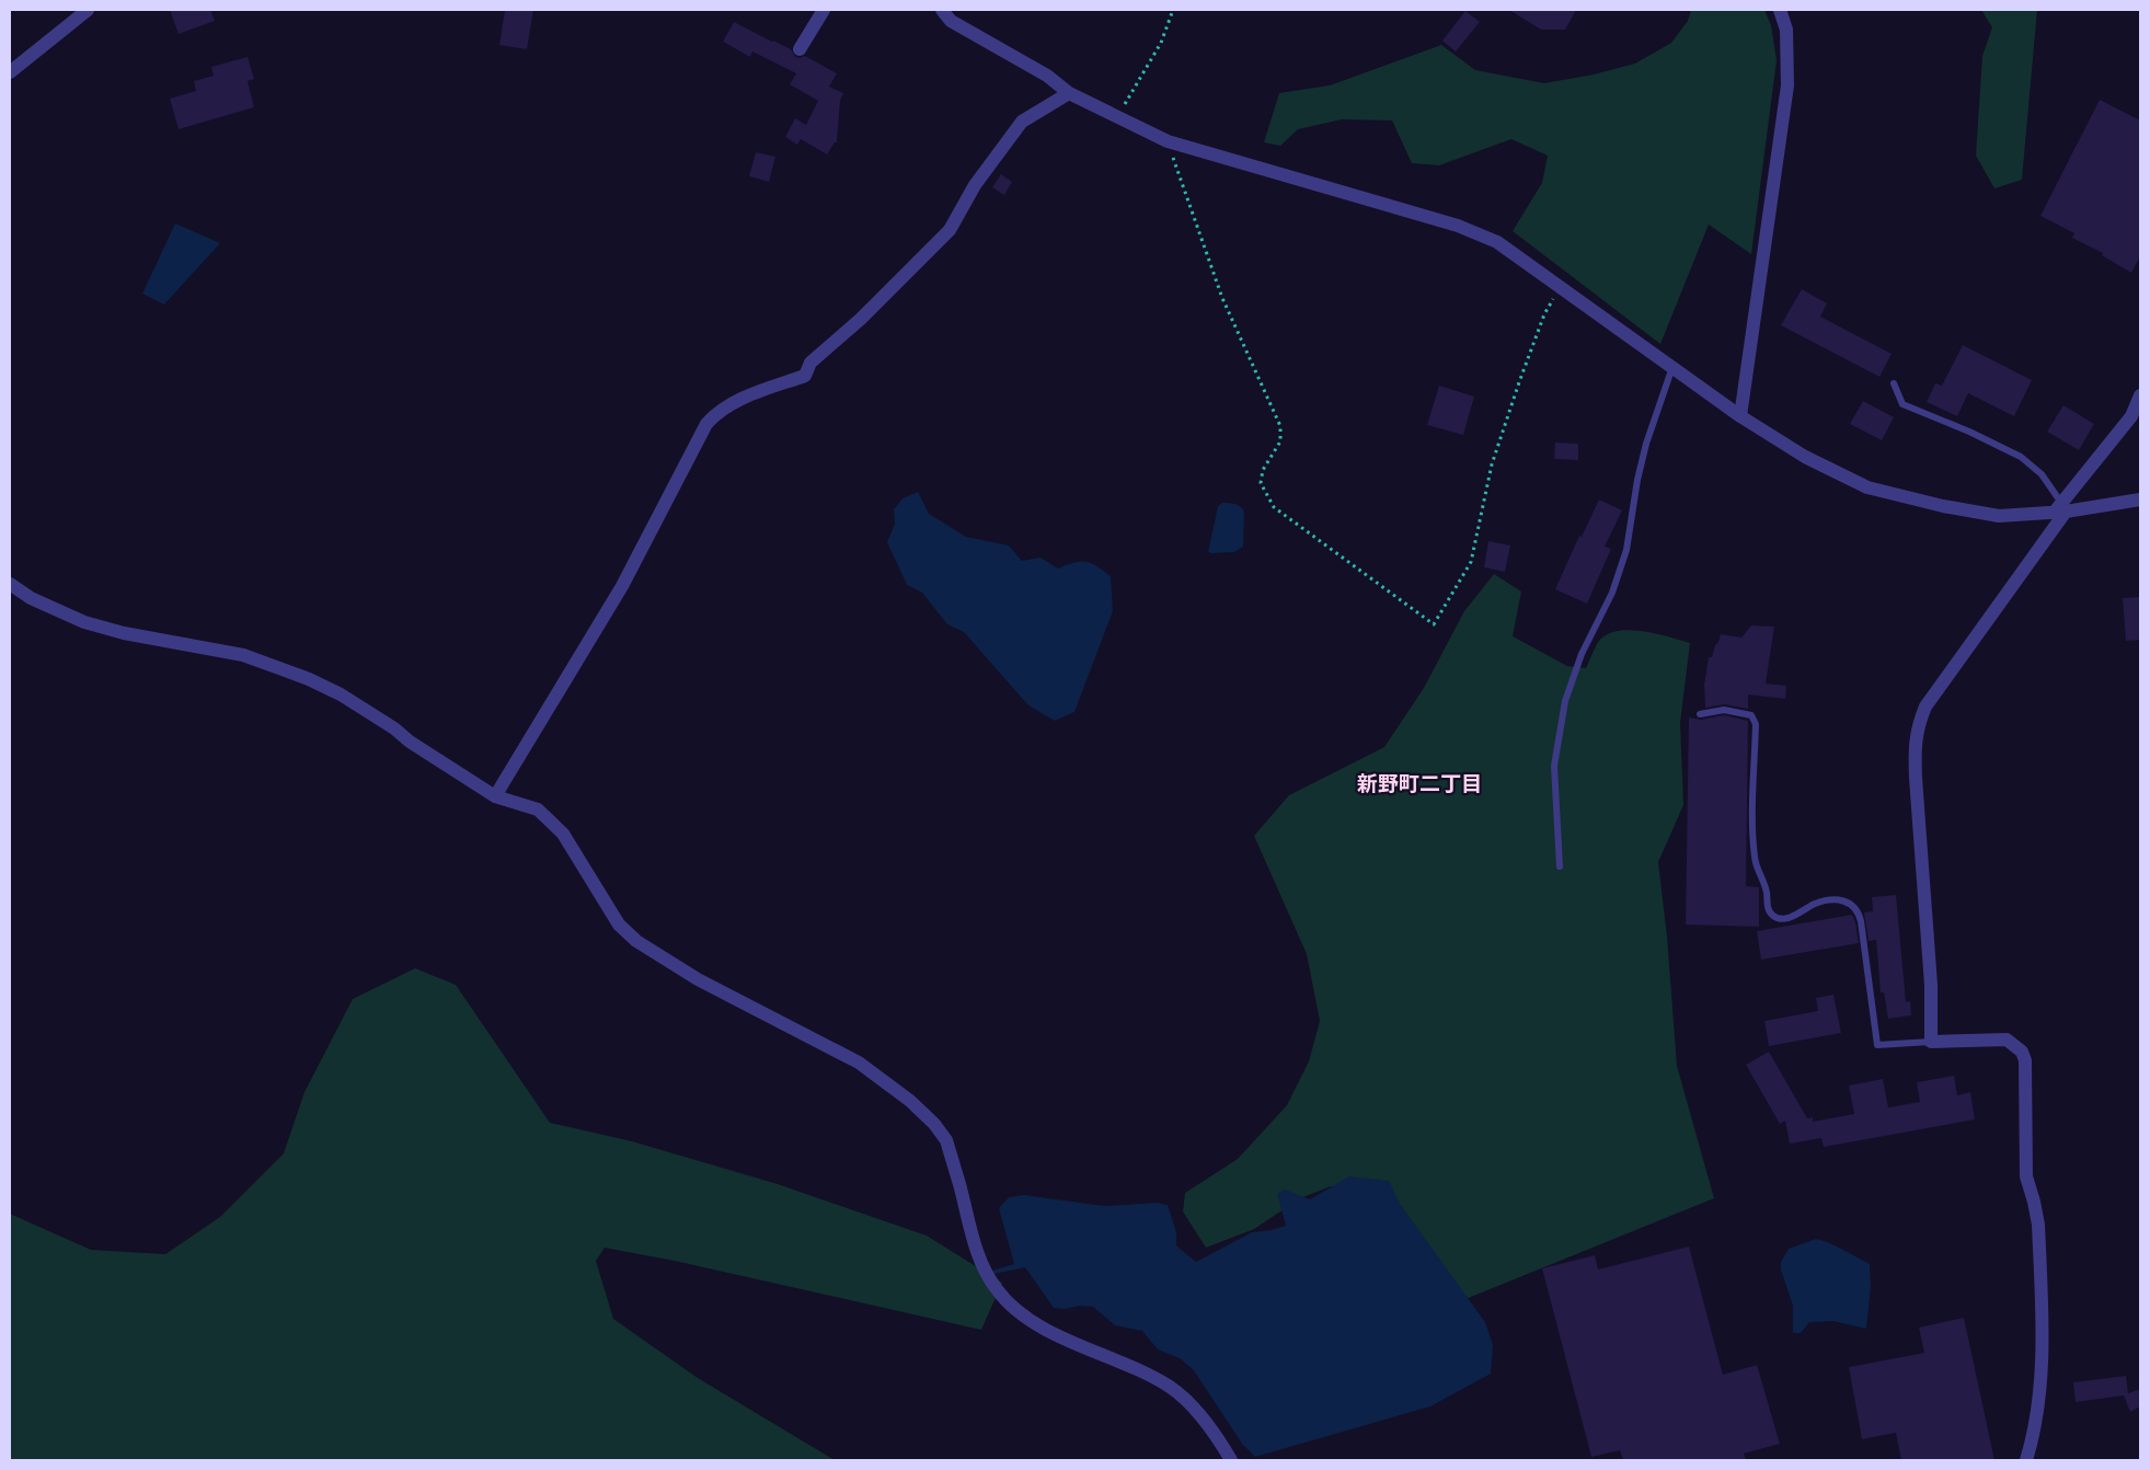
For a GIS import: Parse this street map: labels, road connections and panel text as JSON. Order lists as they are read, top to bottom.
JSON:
{
  "districts": ["新野町二丁目"]
}
